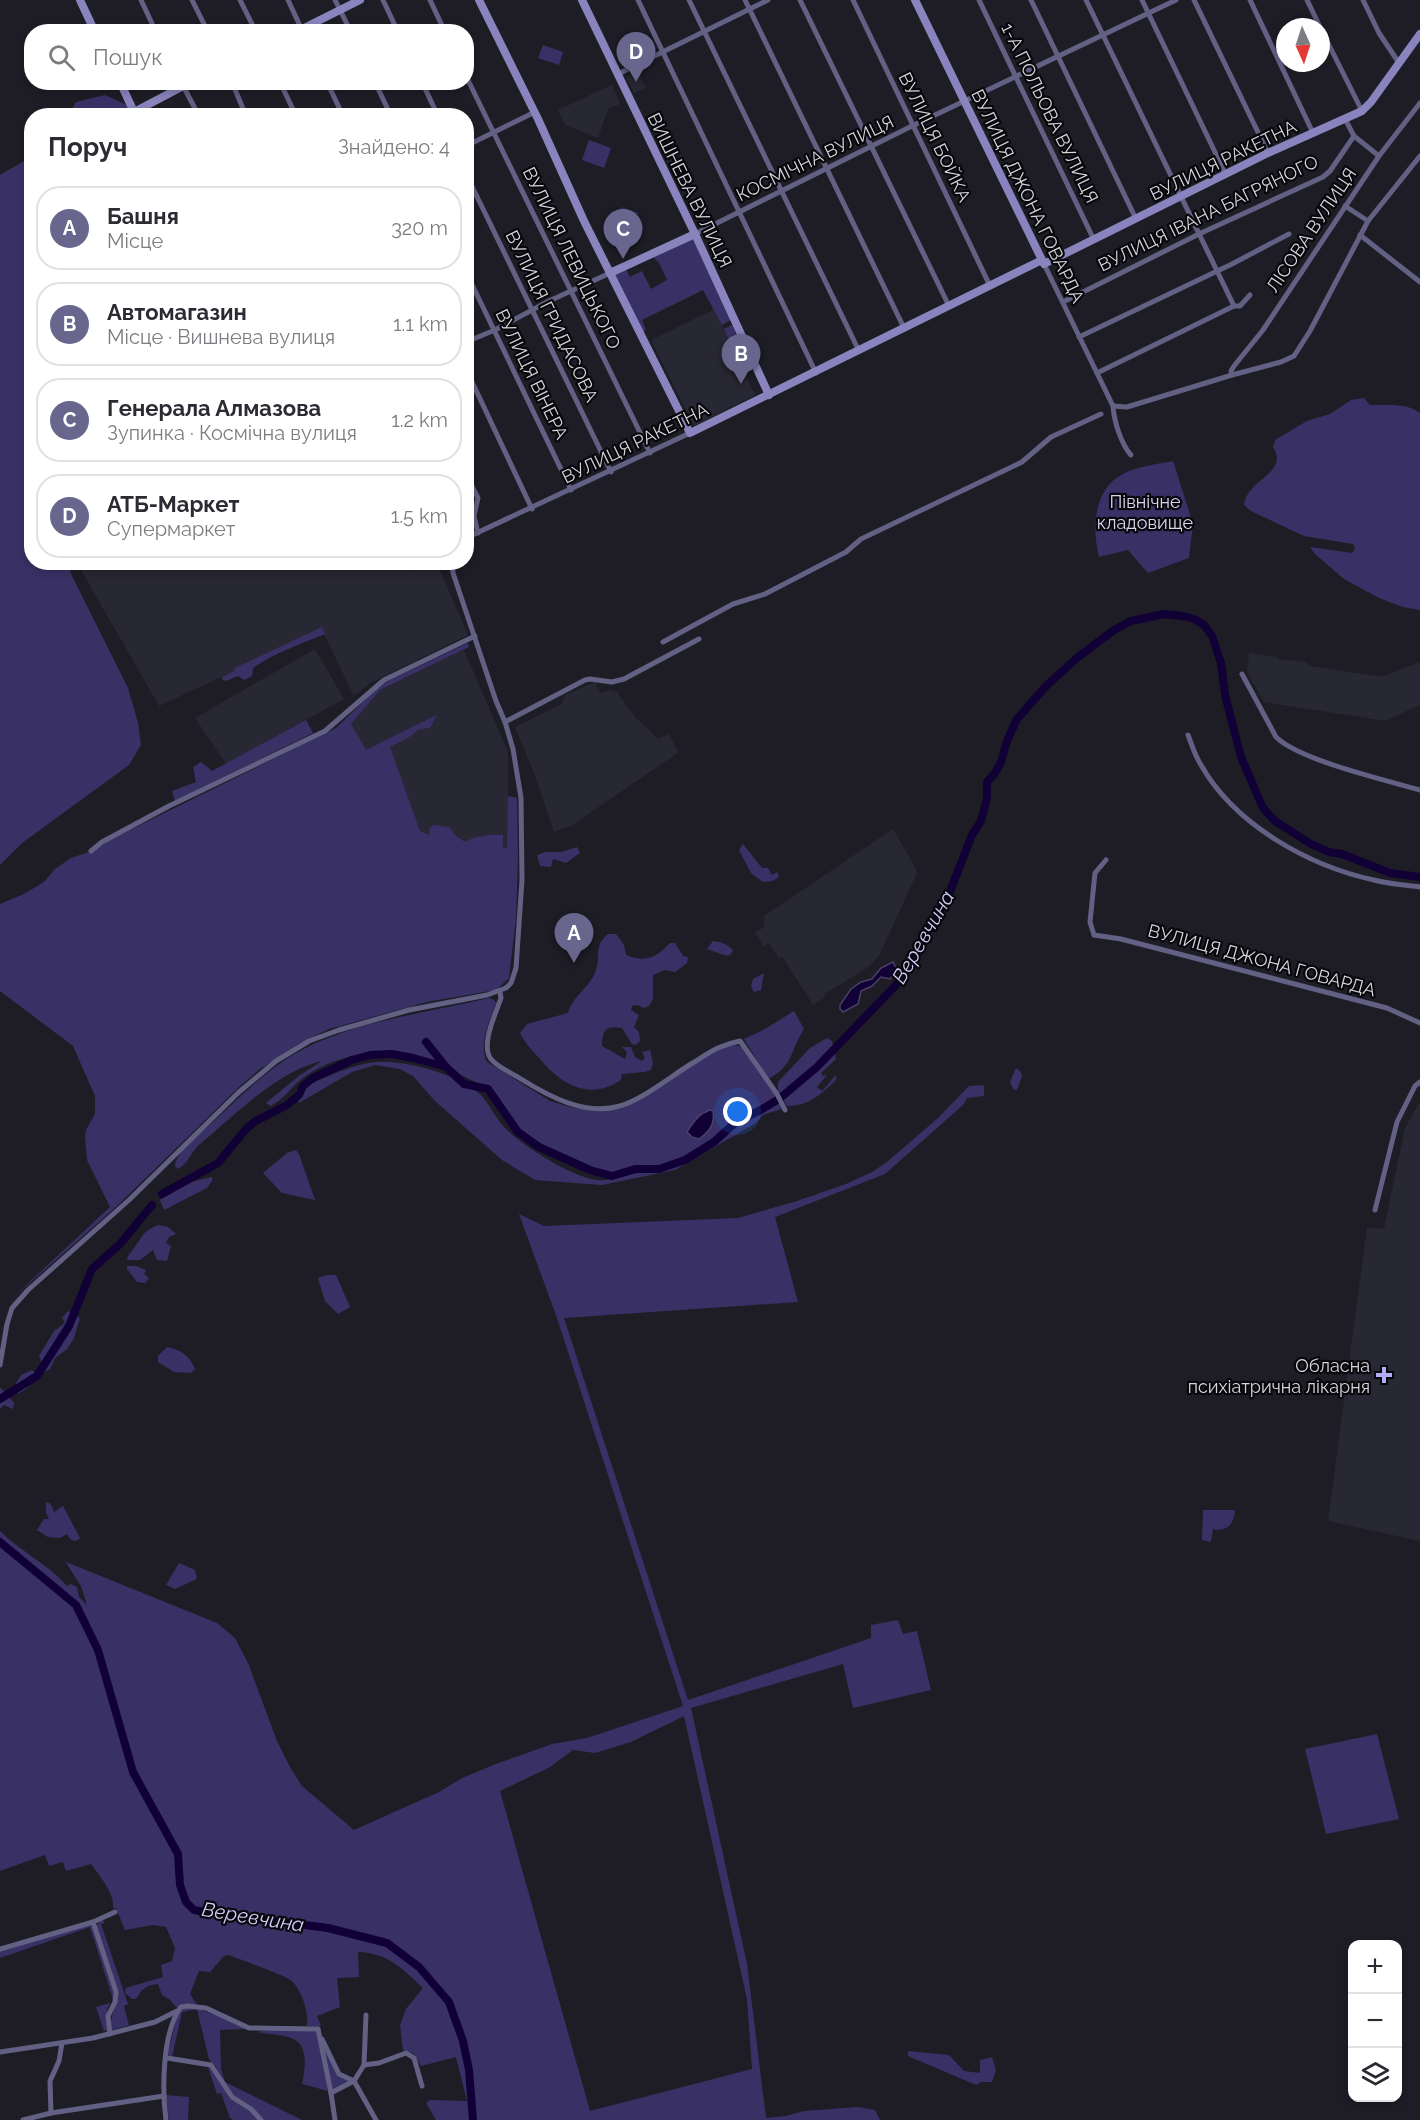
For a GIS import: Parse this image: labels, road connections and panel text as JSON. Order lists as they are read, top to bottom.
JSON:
{
  "streets": {
    "street": [
      "1-А ПОЛЬОВА ВУЛИЦЯ",
      "ВУЛИЦЯ БОЙКА",
      "КОСМІЧНА ВУЛИЦЯ",
      "ВУЛИЦЯ РАКЕТНА",
      "ВИШНЕВА ВУЛИЦЯ",
      "ВУЛИЦЯ ДЖОНА ГОВАРДА",
      "ВУЛИЦЯ ІВАНА БАГРЯНОГО",
      "ЛІСОВА ВУЛИЦЯ",
      "ВУЛИЦЯ ЛЕВИЦЬКОГО",
      "ВУЛИЦЯ ГРИДАСОВА",
      "ВУЛИЦЯ ВІНЕРА"
    ]
  },
  "crossings": [
    ["1-А ПОЛЬОВА ВУЛИЦЯ", "КОСМІЧНА ВУЛИЦЯ"],
    ["1-А ПОЛЬОВА ВУЛИЦЯ", "ВУЛИЦЯ РАКЕТНА"],
    ["ВУЛИЦЯ БОЙКА", "КОСМІЧНА ВУЛИЦЯ"],
    ["ВУЛИЦЯ БОЙКА", "ВУЛИЦЯ РАКЕТНА"],
    ["КОСМІЧНА ВУЛИЦЯ", "ВИШНЕВА ВУЛИЦЯ"],
    ["КОСМІЧНА ВУЛИЦЯ", "ВУЛИЦЯ ДЖОНА ГОВАРДА"],
    ["КОСМІЧНА ВУЛИЦЯ", "ВУЛИЦЯ ЛЕВИЦЬКОГО"],
    ["КОСМІЧНА ВУЛИЦЯ", "ВУЛИЦЯ ГРИДАСОВА"],
    ["КОСМІЧНА ВУЛИЦЯ", "ВУЛИЦЯ ВІНЕРА"],
    ["ВУЛИЦЯ РАКЕТНА", "ВИШНЕВА ВУЛИЦЯ"],
    ["ВУЛИЦЯ РАКЕТНА", "ВУЛИЦЯ ДЖОНА ГОВАРДА"],
    ["ВУЛИЦЯ РАКЕТНА", "ВУЛИЦЯ ЛЕВИЦЬКОГО"],
    ["ВУЛИЦЯ РАКЕТНА", "ВУЛИЦЯ ГРИДАСОВА"],
    ["ВУЛИЦЯ РАКЕТНА", "ВУЛИЦЯ ВІНЕРА"],
    ["ВУЛИЦЯ ДЖОНА ГОВАРДА", "ВУЛИЦЯ ІВАНА БАГРЯНОГО"]
  ],
  "water": ["Веревчина"],
  "parks": ["Північне кладовище"],
  "places": {
    "health": ["Обласна психіатрична лікарня"]
  },
  "north": "bottom",
  "page": {
    "search": "Пошук",
    "pins": [
      "D",
      "C",
      "B",
      "A"
    ],
    "heading": ["Поруч", "Знайдено: 4"],
    "list": [
      {
        "mark": "A",
        "name": "Башня",
        "note": "Місце",
        "value": "320 m"
      },
      {
        "mark": "B",
        "name": "Автомагазин",
        "note": "Місце · Вишнева вулиця",
        "value": "1.1 km"
      },
      {
        "mark": "C",
        "name": "Генерала Алмазова",
        "note": "Зупинка · Космічна вулиця",
        "value": "1.2 km"
      },
      {
        "mark": "D",
        "name": "АТБ-Маркет",
        "note": "Супермаркет",
        "value": "1.5 km"
      }
    ],
    "map_buttons": ["+", "−"]
  }
}
